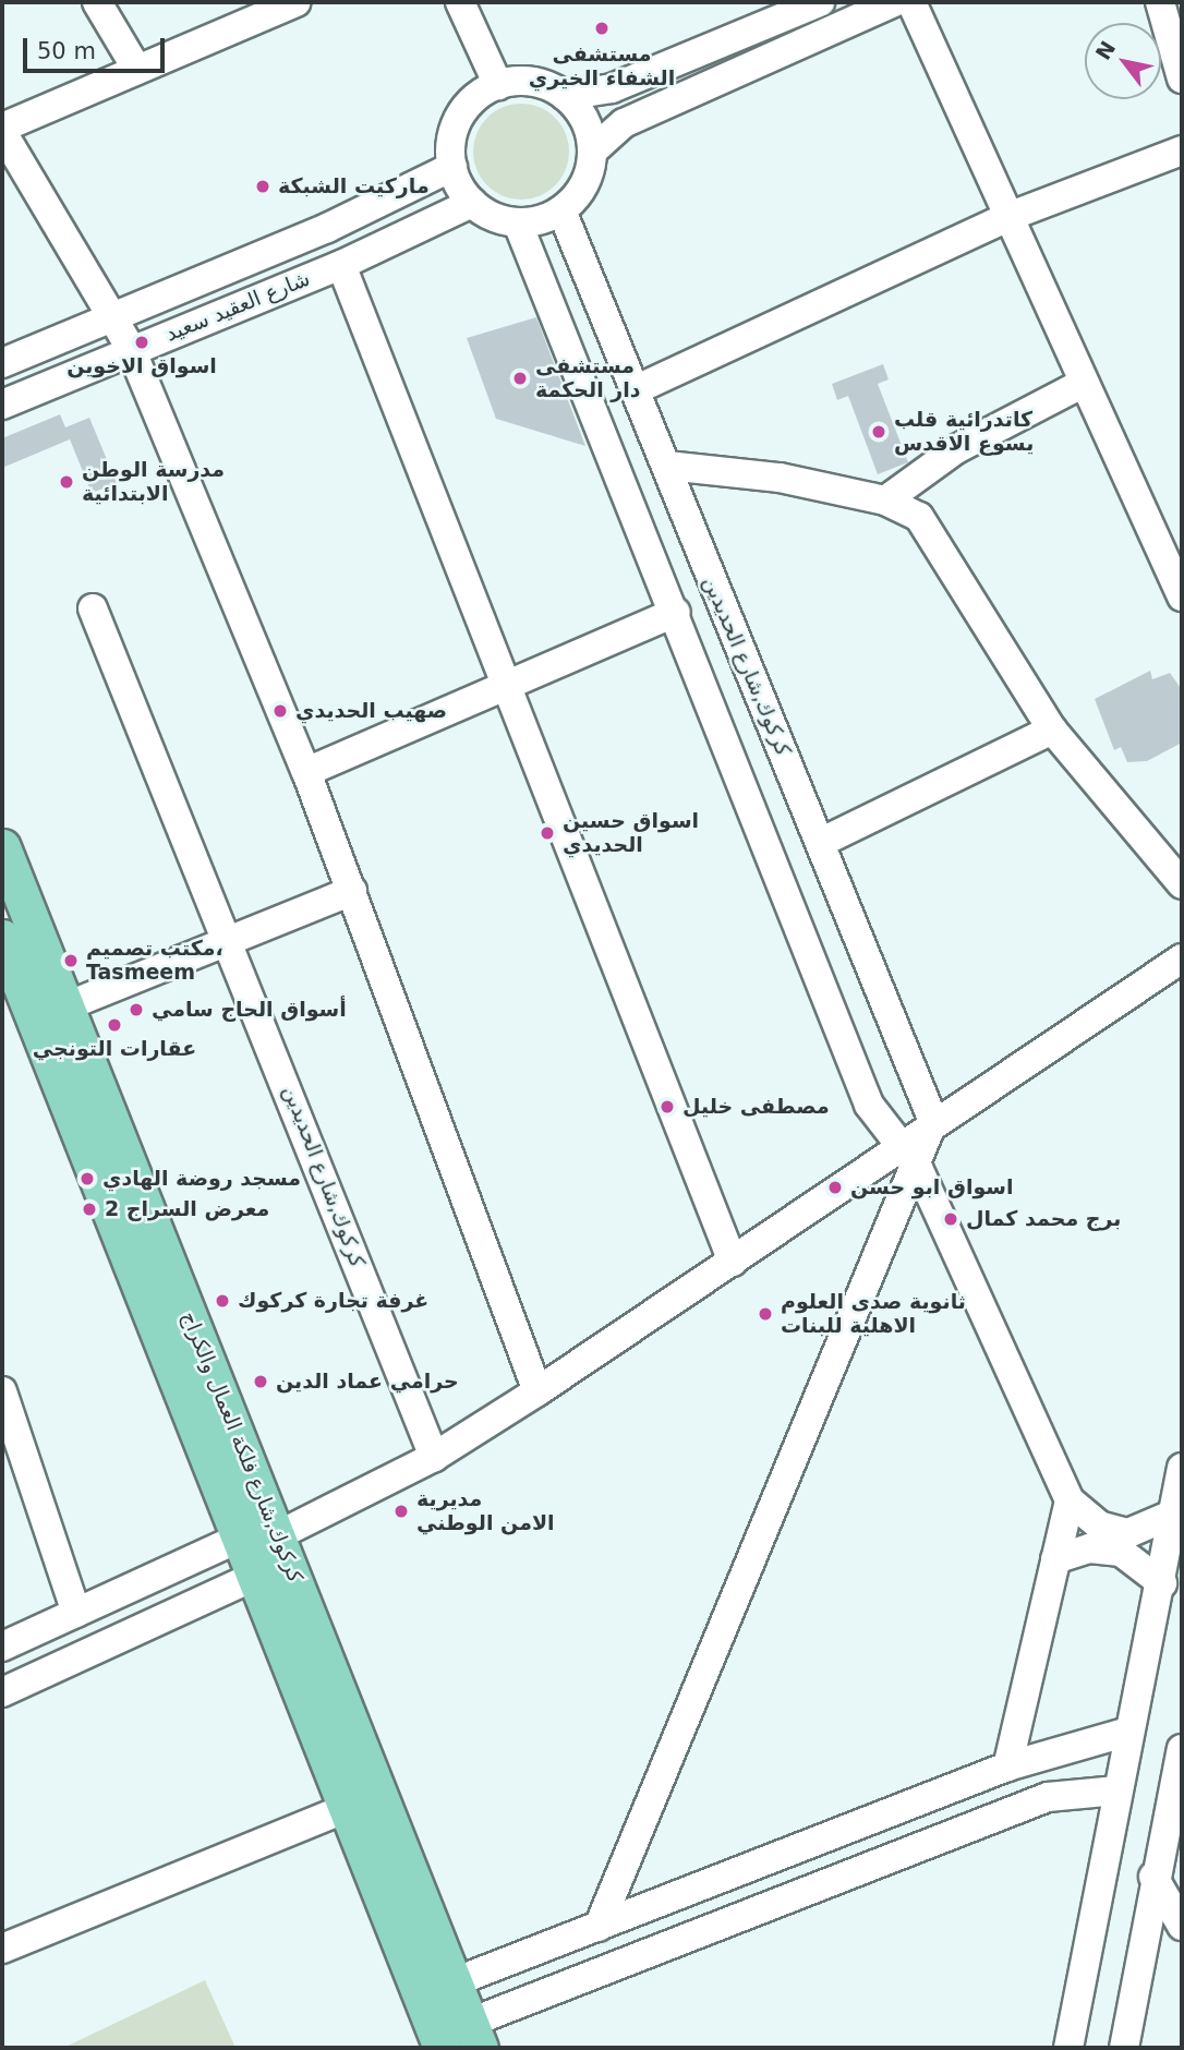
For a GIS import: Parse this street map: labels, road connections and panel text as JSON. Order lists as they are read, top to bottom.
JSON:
{
  "streets": {
    "main road": ["كركوك,شارع فلكة العمال والكراج"],
    "street": ["شارع العقيد سعيد", "كركوك,شارع الحديدين"]
  },
  "crossings": [
    ["شارع العقيد سعيد", "كركوك,شارع الحديدين"]
  ],
  "places": [
    "مستشفى الشفاء الخيري",
    "ماركيت الشبكة",
    "اسواق الاخوين",
    "مستشفى دار الحكمة",
    "كاتدرائية قلب يسوع الاقدس",
    "مدرسة الوطن الابتدائية",
    "صهيب الحديدي",
    "اسواق حسين الحديدي",
    "مكتب تصميم، Tasmeem",
    "أسواق الحاج سامي",
    "عقارات التونجي",
    "مصطفى خليل",
    "مسجد روضة الهادي",
    "اسواق ابو حسن",
    "معرض السراج 2",
    "برج محمد كمال",
    "غرفة تجارة كركوك",
    "ثانوية صدى العلوم الاهلية للبنات",
    "حرامي عماد الدين",
    "مديرية الامن الوطني"
  ],
  "scale_bar": "50 m",
  "north": "top left"
}
